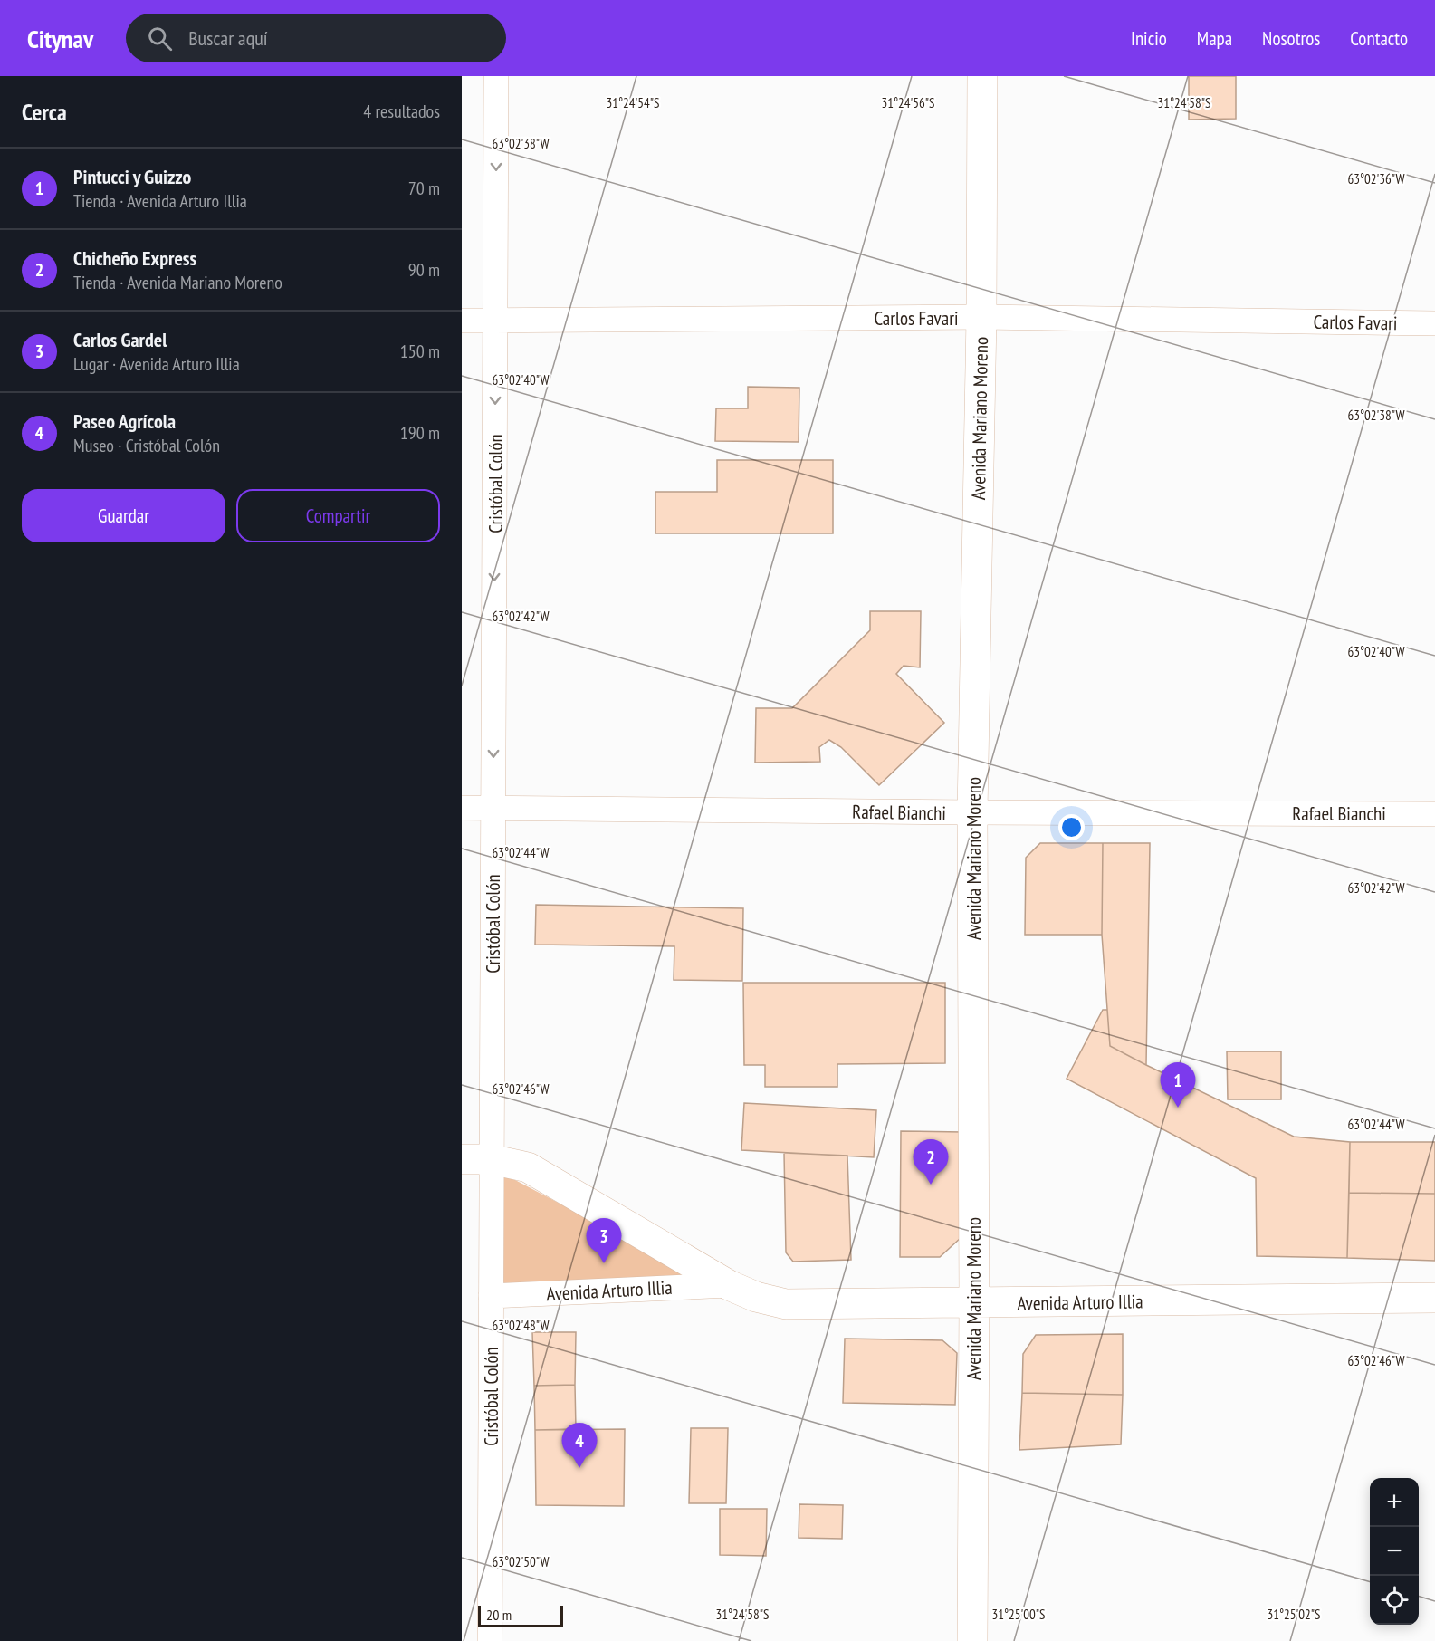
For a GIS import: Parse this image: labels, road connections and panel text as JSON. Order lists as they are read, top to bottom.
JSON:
{
  "streets": {
    "main road": ["Avenida Mariano Moreno", "Avenida Arturo Illia"],
    "street": ["Carlos Favari", "Cristóbal Colón", "Rafael Bianchi"]
  },
  "crossings": [
    ["Carlos Favari", "Avenida Mariano Moreno"],
    ["Carlos Favari", "Cristóbal Colón"],
    ["Avenida Mariano Moreno", "Rafael Bianchi"],
    ["Avenida Mariano Moreno", "Avenida Arturo Illia"],
    ["Cristóbal Colón", "Rafael Bianchi"],
    ["Cristóbal Colón", "Avenida Arturo Illia"]
  ],
  "one_way": ["Cristóbal Colón"],
  "scale_bar": "20 m",
  "page": {
    "header": "Citynav",
    "search": "Buscar aquí",
    "nav": [
      "Inicio",
      "Mapa",
      "Nosotros",
      "Contacto"
    ],
    "heading": ["Cerca", "4 resultados"],
    "list": [
      {
        "mark": "1",
        "name": "Pintucci y Guizzo",
        "note": "Tienda · Avenida Arturo Illia",
        "value": "70 m"
      },
      {
        "mark": "2",
        "name": "Chicheño Express",
        "note": "Tienda · Avenida Mariano Moreno",
        "value": "90 m"
      },
      {
        "mark": "3",
        "name": "Carlos Gardel",
        "note": "Lugar · Avenida Arturo Illia",
        "value": "150 m"
      },
      {
        "mark": "4",
        "name": "Paseo Agrícola",
        "note": "Museo · Cristóbal Colón",
        "value": "190 m"
      }
    ],
    "buttons": ["Guardar", "Compartir"],
    "pins": [
      "1",
      "2",
      "3",
      "4"
    ],
    "map_buttons": ["+", "−"],
    "scale": "20 m"
  },
  "coordinates": [
    "31°24'54\"S",
    "31°24'56\"S",
    "31°24'58\"S",
    "63°02'38\"W",
    "63°02'36\"W",
    "63°02'40\"W",
    "63°02'42\"W",
    "63°02'44\"W",
    "63°02'46\"W",
    "63°02'48\"W",
    "63°02'50\"W",
    "31°25'00\"S",
    "31°25'02\"S"
  ]
}
